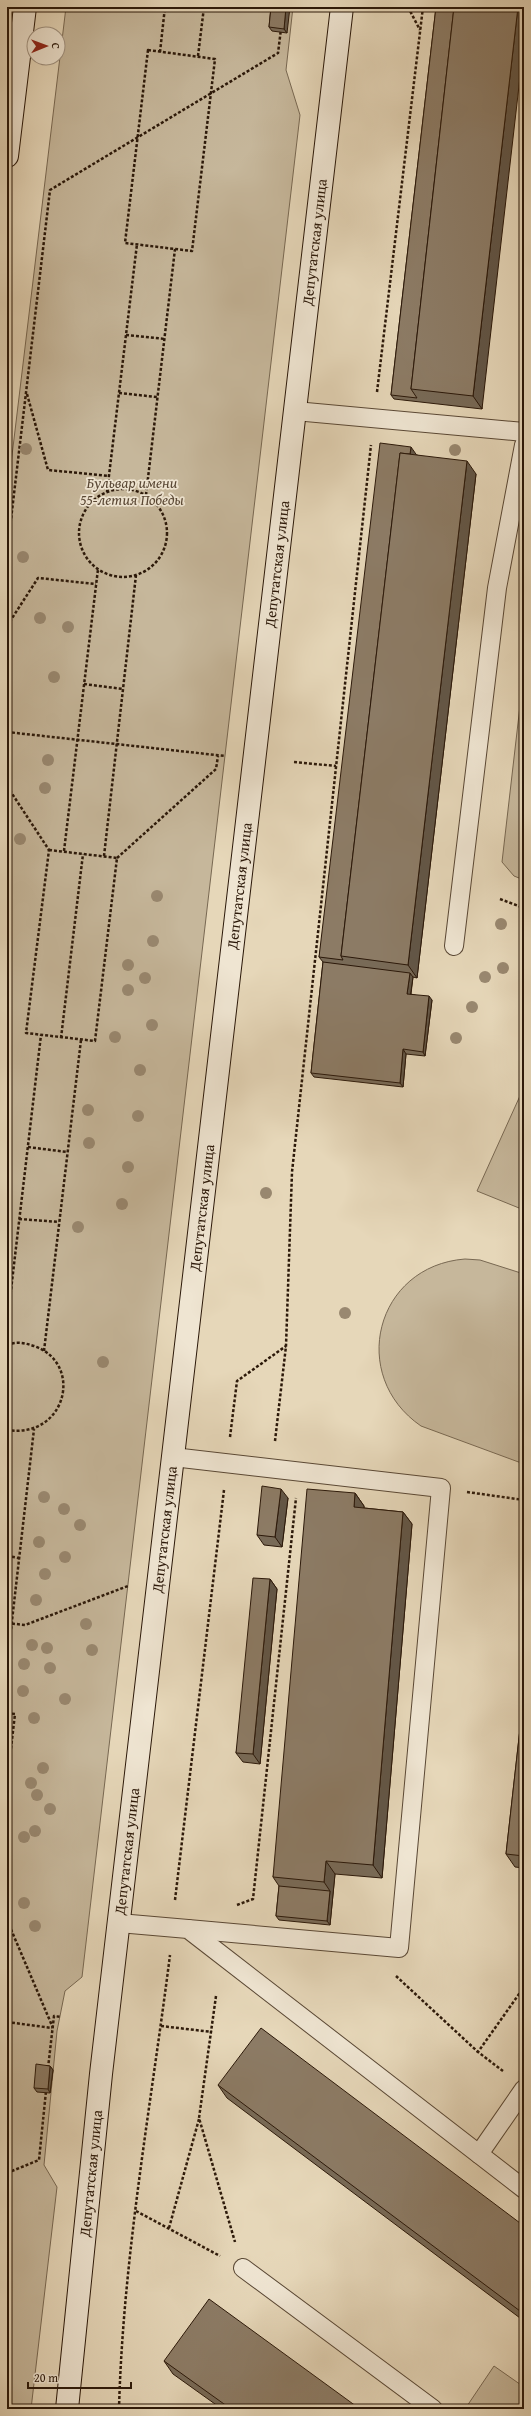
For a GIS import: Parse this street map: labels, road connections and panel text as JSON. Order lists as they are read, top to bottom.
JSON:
{
  "streets": {
    "main road": ["Депутатская улица"]
  },
  "parks": ["Бульвар имени 55-летия Победы"],
  "scale_bar": "20 m",
  "north": "right"
}
